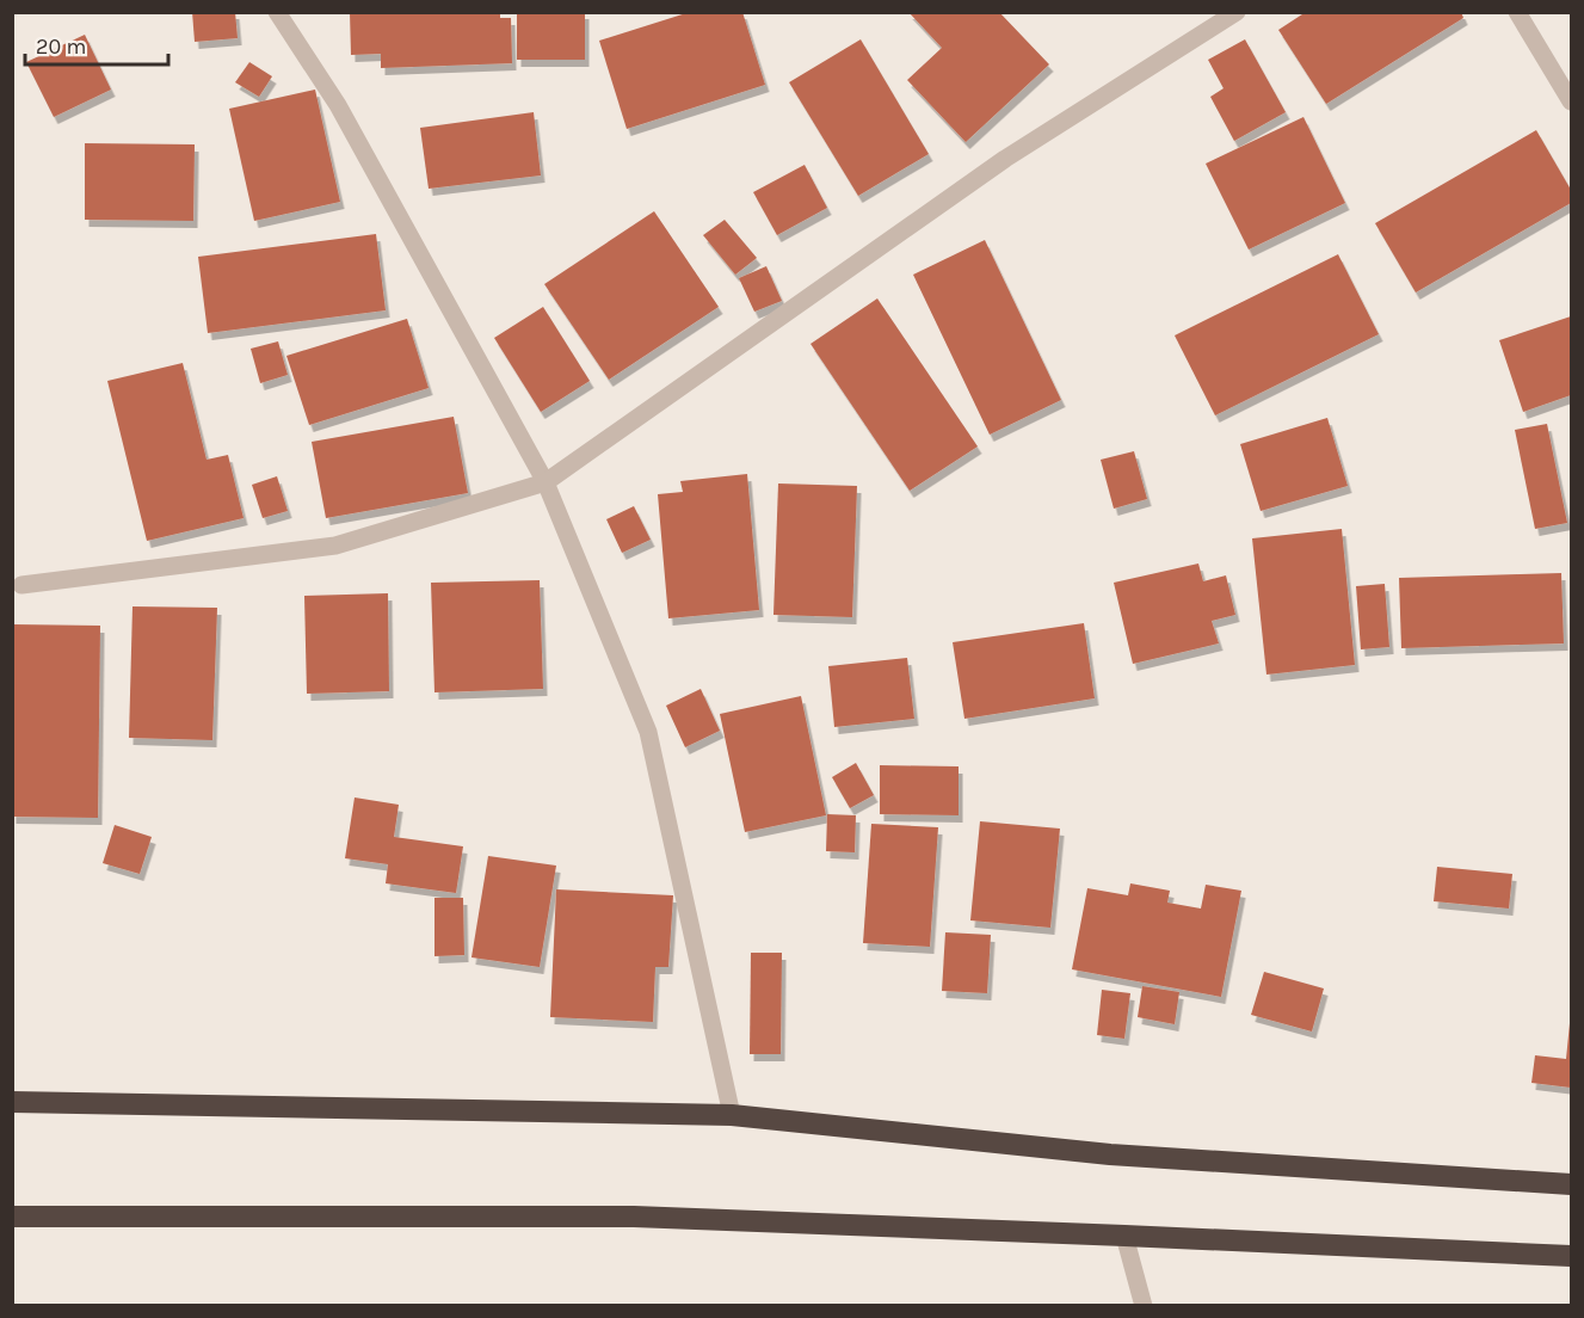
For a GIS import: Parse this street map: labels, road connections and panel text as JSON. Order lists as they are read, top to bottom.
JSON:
{
  "scale_bar": "20 m"
}
